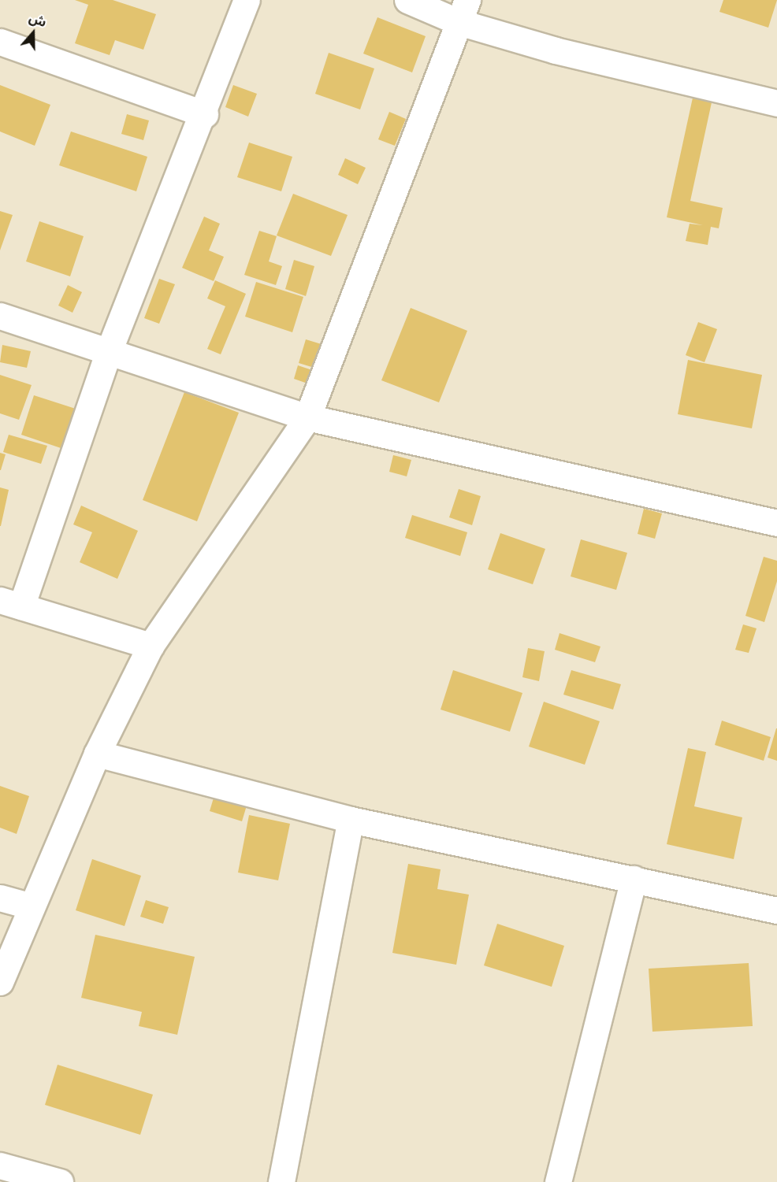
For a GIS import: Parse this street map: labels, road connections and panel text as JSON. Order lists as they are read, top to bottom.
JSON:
{
  "north": "top"
}
